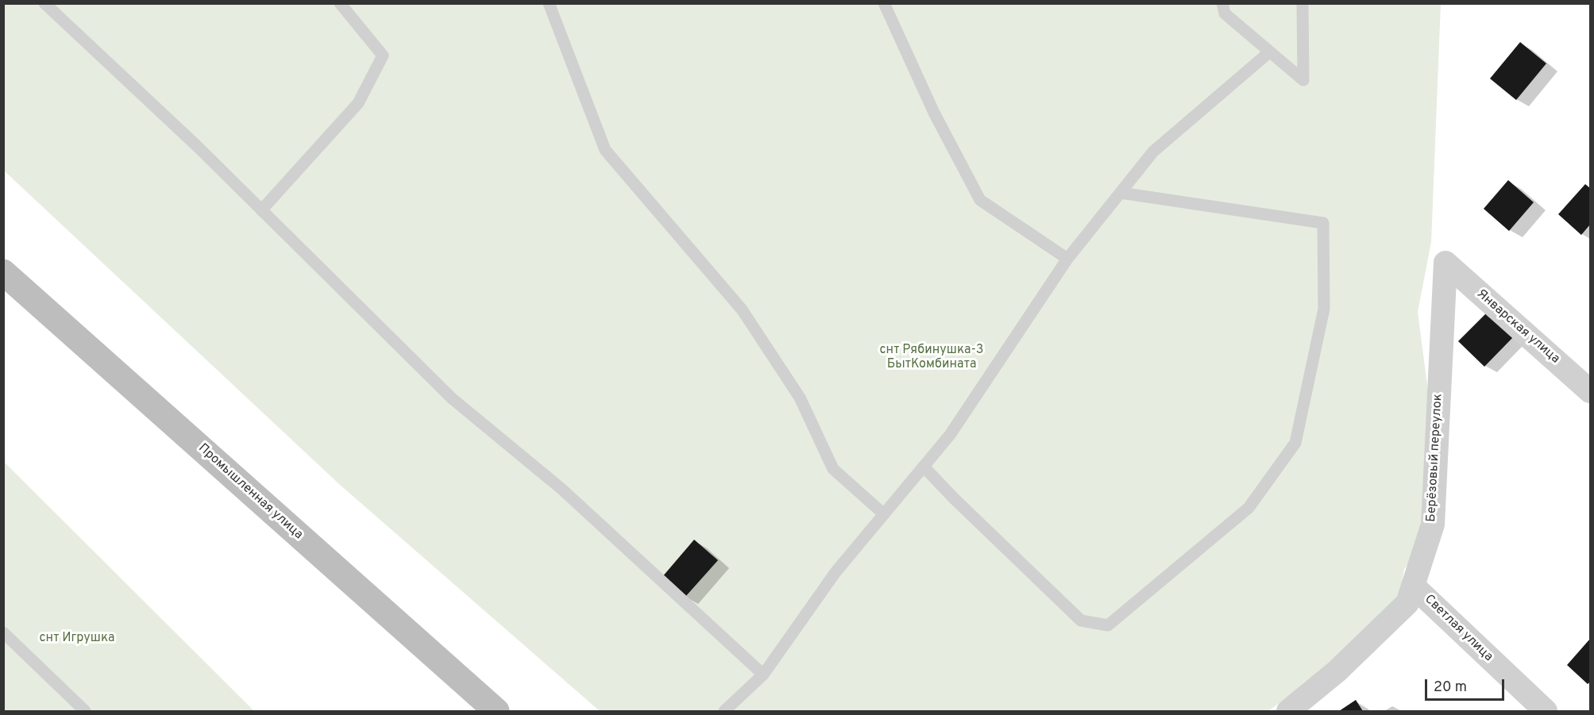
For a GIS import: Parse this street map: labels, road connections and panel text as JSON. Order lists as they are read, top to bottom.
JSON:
{
  "streets": {
    "main road": ["Промышленная улица"],
    "street": ["Январская улица", "Берёзовый переулок", "Светлая улица"]
  },
  "crossings": [
    ["Январская улица", "Берёзовый переулок"],
    ["Берёзовый переулок", "Светлая улица"]
  ],
  "parks": ["снт Рябинушка-3 БытКомбината", "снт Игрушка"],
  "scale_bar": "20 m"
}
